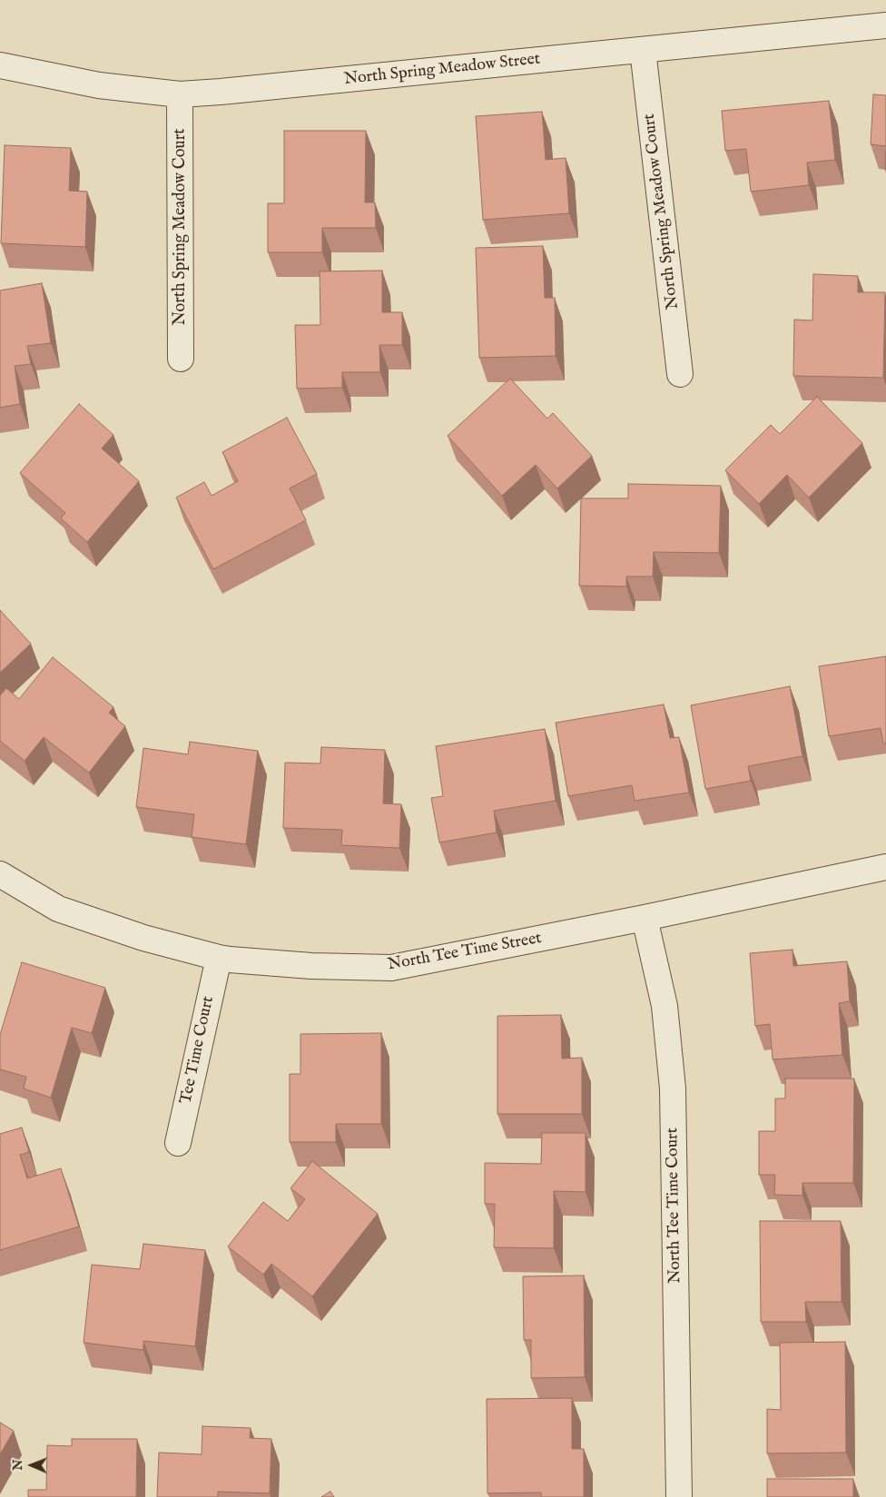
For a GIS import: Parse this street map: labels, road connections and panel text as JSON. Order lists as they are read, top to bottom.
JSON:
{
  "streets": {
    "street": [
      "North Spring Meadow Street",
      "North Spring Meadow Court",
      "North Tee Time Street",
      "Tee Time Court",
      "North Tee Time Court"
    ]
  },
  "crossings": [
    ["North Spring Meadow Street", "North Spring Meadow Court"],
    ["North Tee Time Street", "Tee Time Court"],
    ["North Tee Time Street", "North Tee Time Court"]
  ],
  "north": "left"
}
